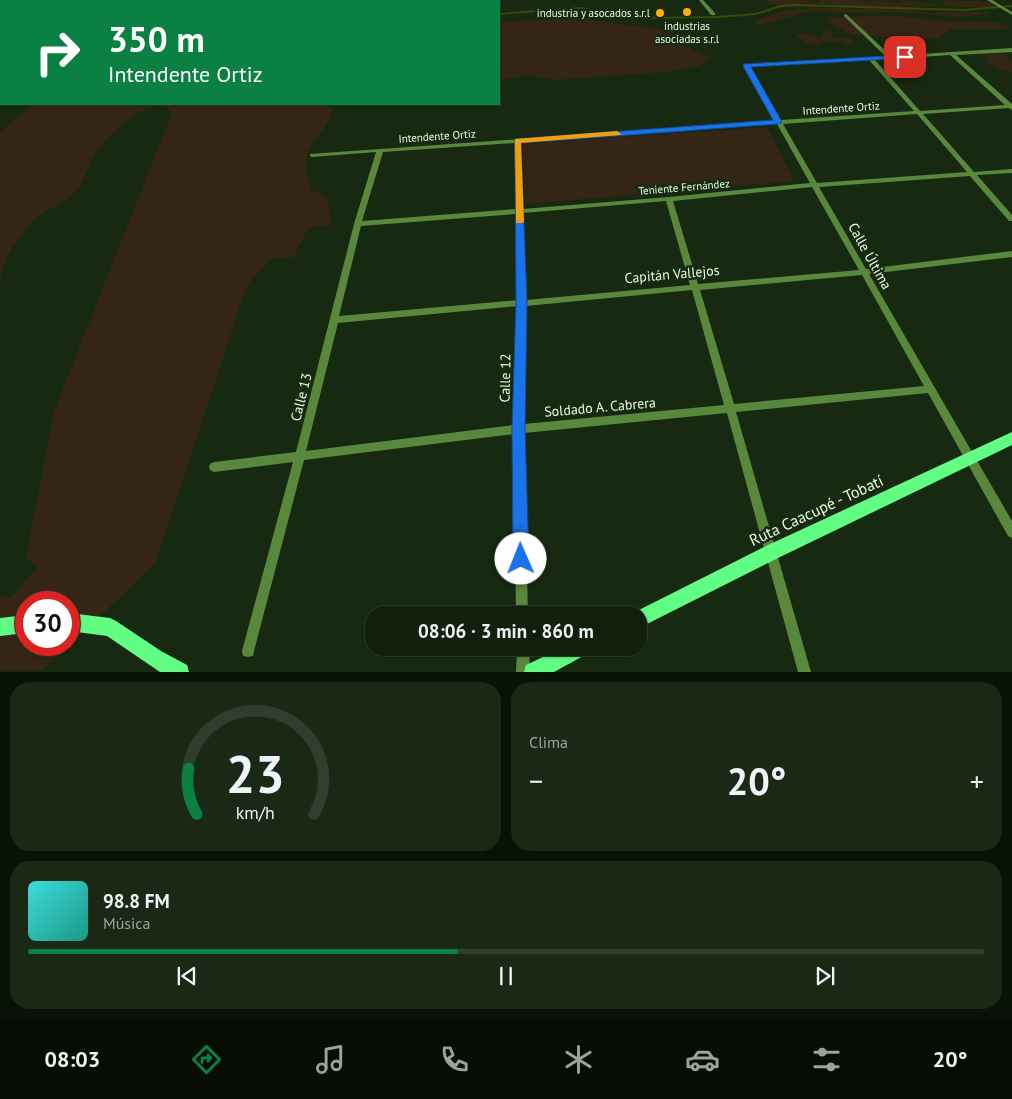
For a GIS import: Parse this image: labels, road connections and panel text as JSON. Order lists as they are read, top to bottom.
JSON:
{
  "streets": {
    "main road": ["Ruta Caacupé - Tobatí"],
    "street": [
      "Intendente Ortiz",
      "Teniente Fernández",
      "Calle Última",
      "Capitán Vallejos",
      "Calle 12",
      "Calle 13",
      "Soldado A. Cabrera"
    ]
  },
  "crossings": [
    ["Intendente Ortiz", "Calle Última"],
    ["Intendente Ortiz", "Calle 12"],
    ["Intendente Ortiz", "Calle 13"],
    ["Teniente Fernández", "Calle Última"],
    ["Teniente Fernández", "Calle 12"],
    ["Teniente Fernández", "Calle 13"],
    ["Calle Última", "Capitán Vallejos"],
    ["Calle Última", "Soldado A. Cabrera"],
    ["Calle Última", "Ruta Caacupé - Tobatí"],
    ["Capitán Vallejos", "Calle 12"],
    ["Capitán Vallejos", "Calle 13"],
    ["Calle 12", "Soldado A. Cabrera"],
    ["Calle 13", "Soldado A. Cabrera"]
  ],
  "places": ["industrias asociadas s.r.l", "industria y asocados s.r.l"],
  "page": {
    "turn": ["350 m", "Intendente Ortiz"],
    "limit": "30",
    "trip": "08:06 · 3 min · 860 m",
    "tile": "Clima",
    "heat": ["−", "20°", "+"],
    "song": ["98.8 FM", "Música"],
    "tabs": ["08:03", "20°"],
    "gauge": ["23", "km/h"]
  }
}
